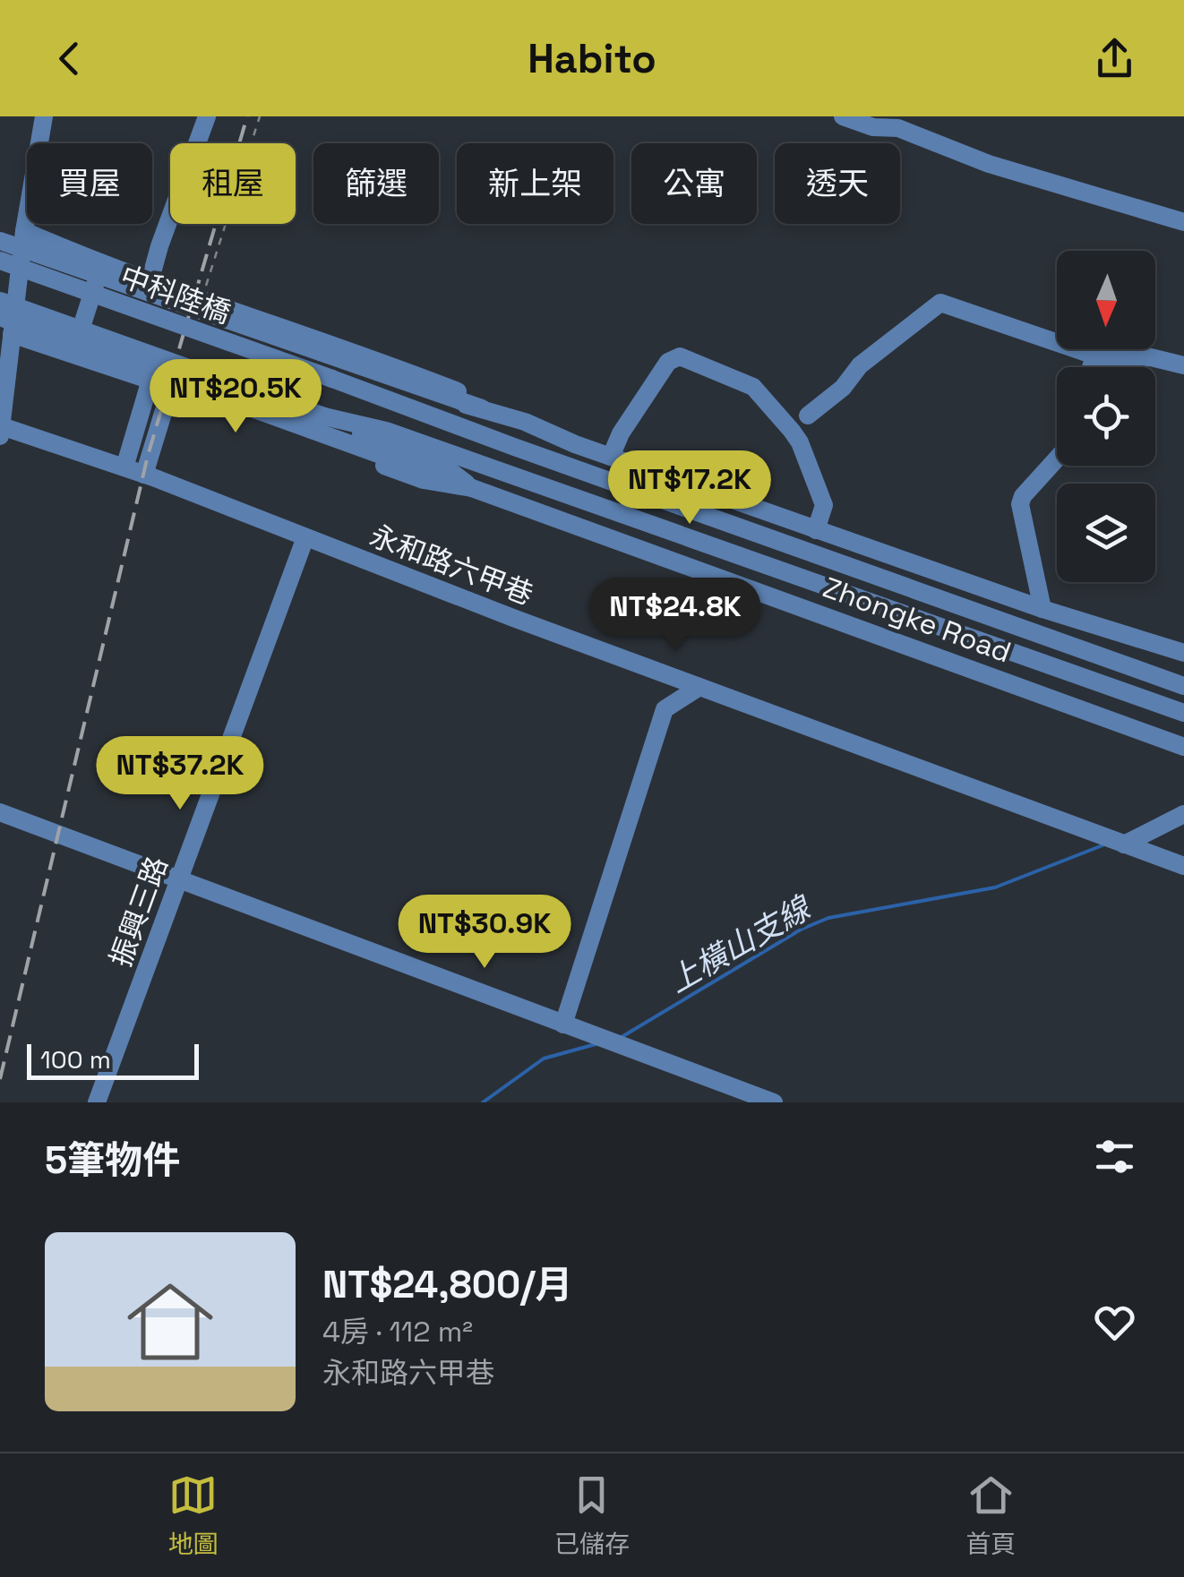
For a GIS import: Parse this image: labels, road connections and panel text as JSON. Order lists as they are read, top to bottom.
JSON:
{
  "streets": {
    "street": [
      "中科陸橋",
      "永和路六甲巷",
      "Zhongke Road",
      "振興三路"
    ]
  },
  "crossings": [
    ["中科陸橋", "Zhongke Road"],
    ["永和路六甲巷", "振興三路"]
  ],
  "water": ["上橫山支線"],
  "scale_bar": "100 m",
  "north": "bottom",
  "page": {
    "header": "Habito",
    "chip": [
      "買屋",
      "租屋",
      "篩選",
      "新上架",
      "公寓",
      "透天"
    ],
    "price": [
      "NT$20.5K",
      "NT$17.2K",
      "NT$24.8K",
      "NT$37.2K",
      "NT$30.9K"
    ],
    "scale": "100 m",
    "heading": "5筆物件",
    "list": [
      {
        "name": "NT$24,800/月",
        "note": "4房 · 112 m² · 永和路六甲巷"
      }
    ],
    "tabs": ["地圖", "已儲存", "首頁"]
  }
}
